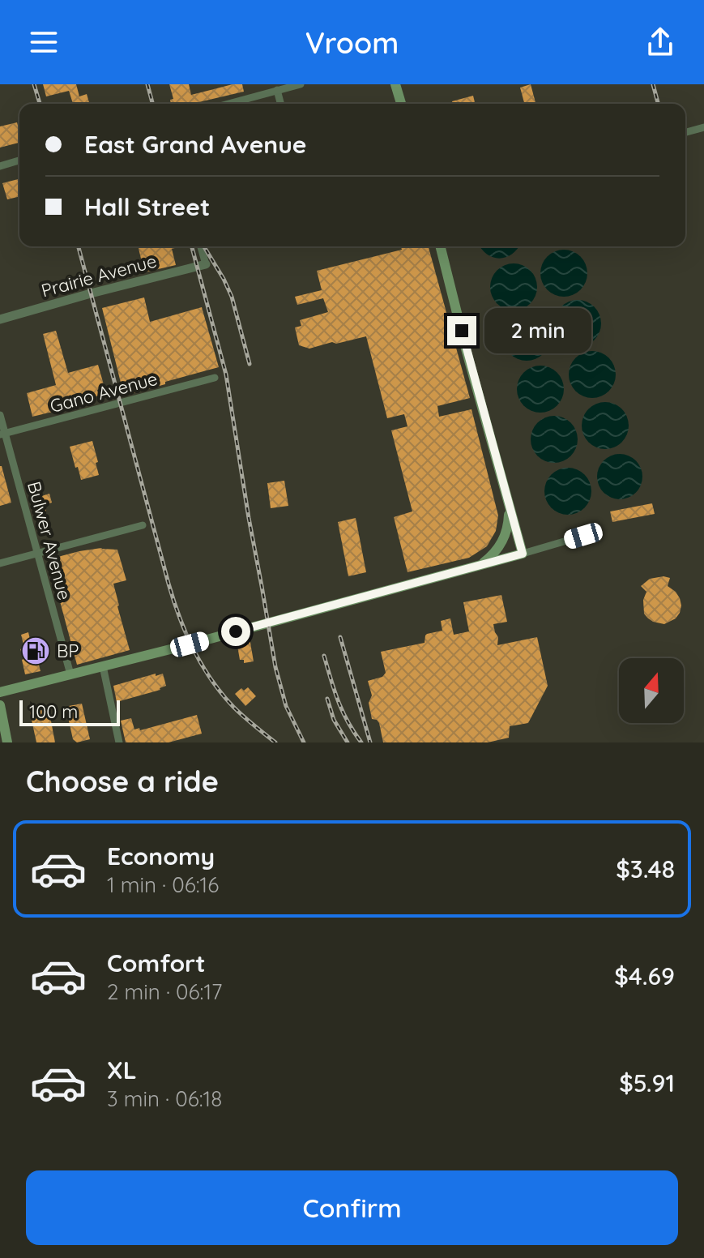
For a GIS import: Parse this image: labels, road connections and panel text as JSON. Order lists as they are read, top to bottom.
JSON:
{
  "streets": {
    "street": ["Prairie Avenue", "Gano Avenue", "Bulwer Avenue"]
  },
  "crossings": [
    ["Gano Avenue", "Bulwer Avenue"]
  ],
  "places": {
    "fuel station": ["BP"]
  },
  "scale_bar": "100 m",
  "north": "top",
  "page": {
    "header": "Vroom",
    "banner": ["East Grand Avenue", "Hall Street"],
    "bubble": "2 min",
    "scale": "100 m",
    "heading": "Choose a ride",
    "list": [
      {
        "name": "Economy",
        "note": "1 min · 06:16",
        "value": "$3.48"
      },
      {
        "name": "Comfort",
        "note": "2 min · 06:17",
        "value": "$4.69"
      },
      {
        "name": "XL",
        "note": "3 min · 06:18",
        "value": "$5.91"
      }
    ],
    "buttons": "Confirm"
  }
}
